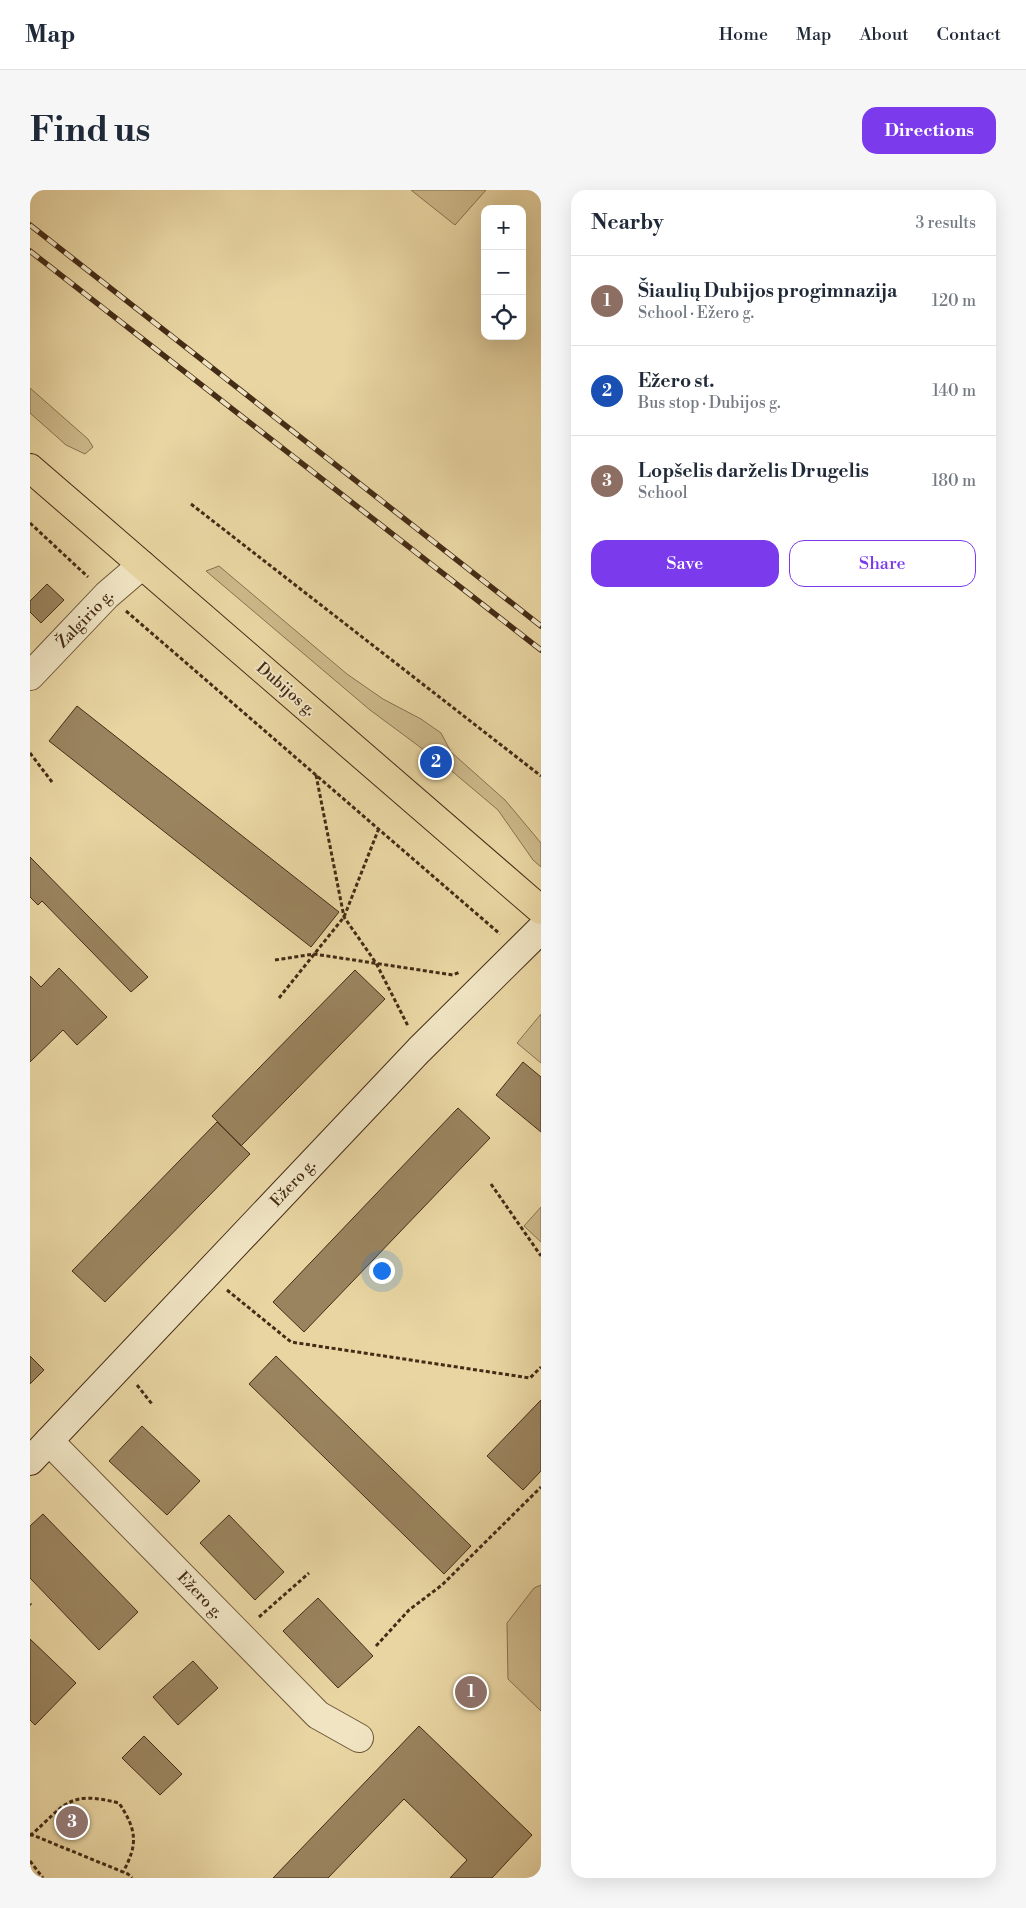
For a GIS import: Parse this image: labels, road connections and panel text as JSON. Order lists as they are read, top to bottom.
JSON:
{
  "streets": {
    "main road": ["Žalgirio g.", "Dubijos g.", "Ežero g."]
  },
  "crossings": [
    ["Žalgirio g.", "Dubijos g."]
  ],
  "page": {
    "header": "Map",
    "nav": [
      "Home",
      "Map",
      "About",
      "Contact"
    ],
    "buttons": [
      "Directions",
      ["Save", "Share"]
    ],
    "title": "Find us",
    "heading": ["Nearby", "3 results"],
    "map_buttons": ["+", "−"],
    "list": [
      {
        "mark": "1",
        "name": "Šiaulių Dubijos progimnazija",
        "note": "School · Ežero g.",
        "value": "120 m"
      },
      {
        "mark": "2",
        "name": "Ežero st.",
        "note": "Bus stop · Dubijos g.",
        "value": "140 m"
      },
      {
        "mark": "3",
        "name": "Lopšelis darželis Drugelis",
        "note": "School",
        "value": "180 m"
      }
    ],
    "pins": ["2", "1", "3"]
  }
}
